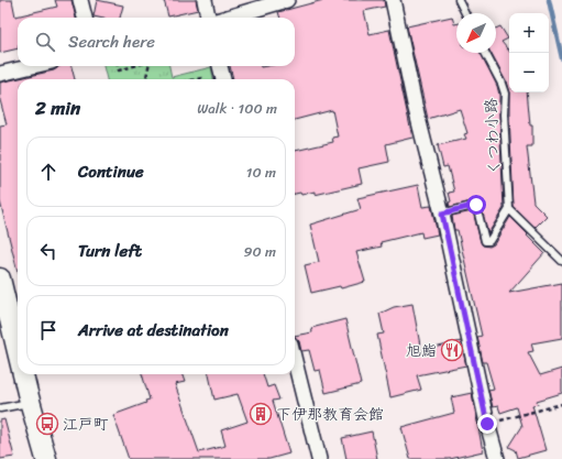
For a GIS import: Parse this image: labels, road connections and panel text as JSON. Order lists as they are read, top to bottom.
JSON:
{
  "streets": {
    "lane": ["くつわ小路"]
  },
  "places": {
    "restaurant": ["旭鮨"],
    "building": ["下伊那教育会館"],
    "bus stop": ["江戸町"]
  },
  "north": "bottom left",
  "page": {
    "map_buttons": ["+", "−"],
    "search": "Search here",
    "heading": ["2 min", "Walk · 100 m"],
    "list": [
      ["Continue", "10 m"],
      ["Turn left", "90 m"],
      "Arrive at destination"
    ]
  }
}
